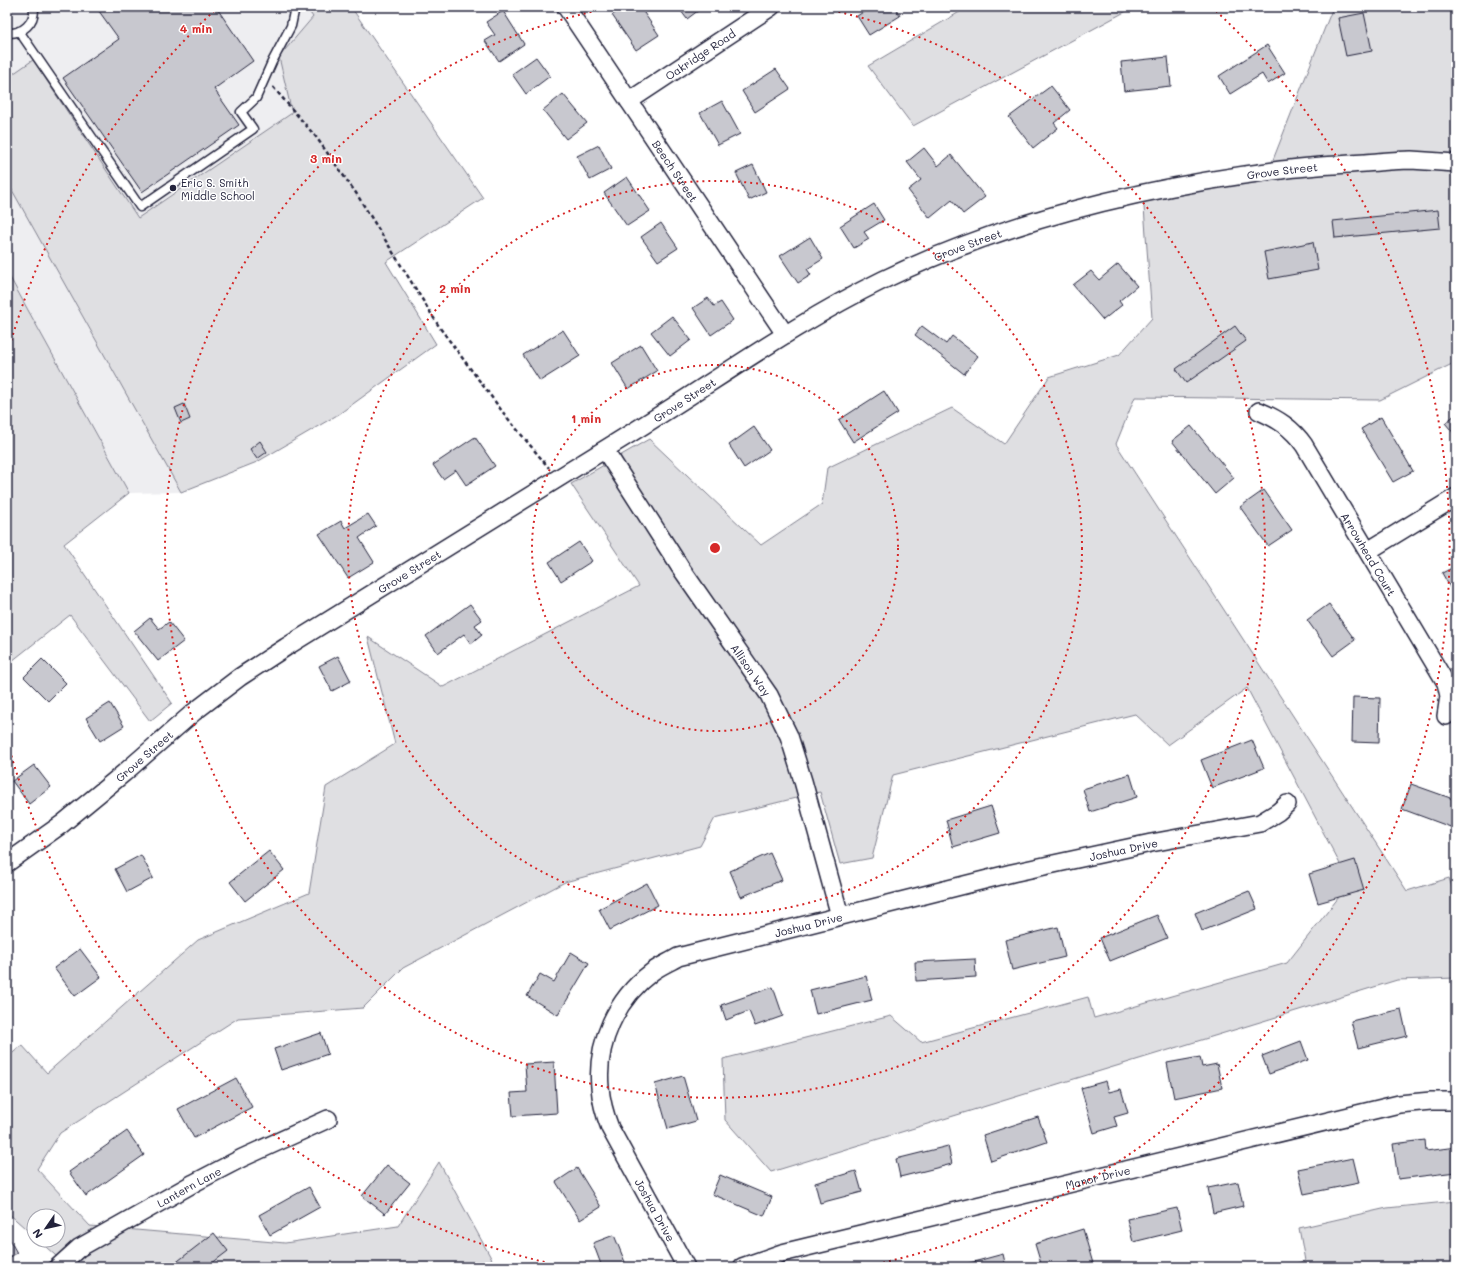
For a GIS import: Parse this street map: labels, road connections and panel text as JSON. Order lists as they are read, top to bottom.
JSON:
{
  "streets": {
    "street": [
      "Oakridge Road",
      "Beech Street",
      "Grove Street",
      "Arrowhead Court",
      "Allison Way",
      "Joshua Drive",
      "Manor Drive",
      "Lantern Lane"
    ]
  },
  "crossings": [
    ["Oakridge Road", "Beech Street"],
    ["Beech Street", "Grove Street"],
    ["Grove Street", "Allison Way"],
    ["Allison Way", "Joshua Drive"]
  ],
  "places": ["Eric S. Smith Middle School"],
  "north": "bottom left",
  "rings": [
    "4 min",
    "3 min",
    "2 min",
    "1 min"
  ]
}
